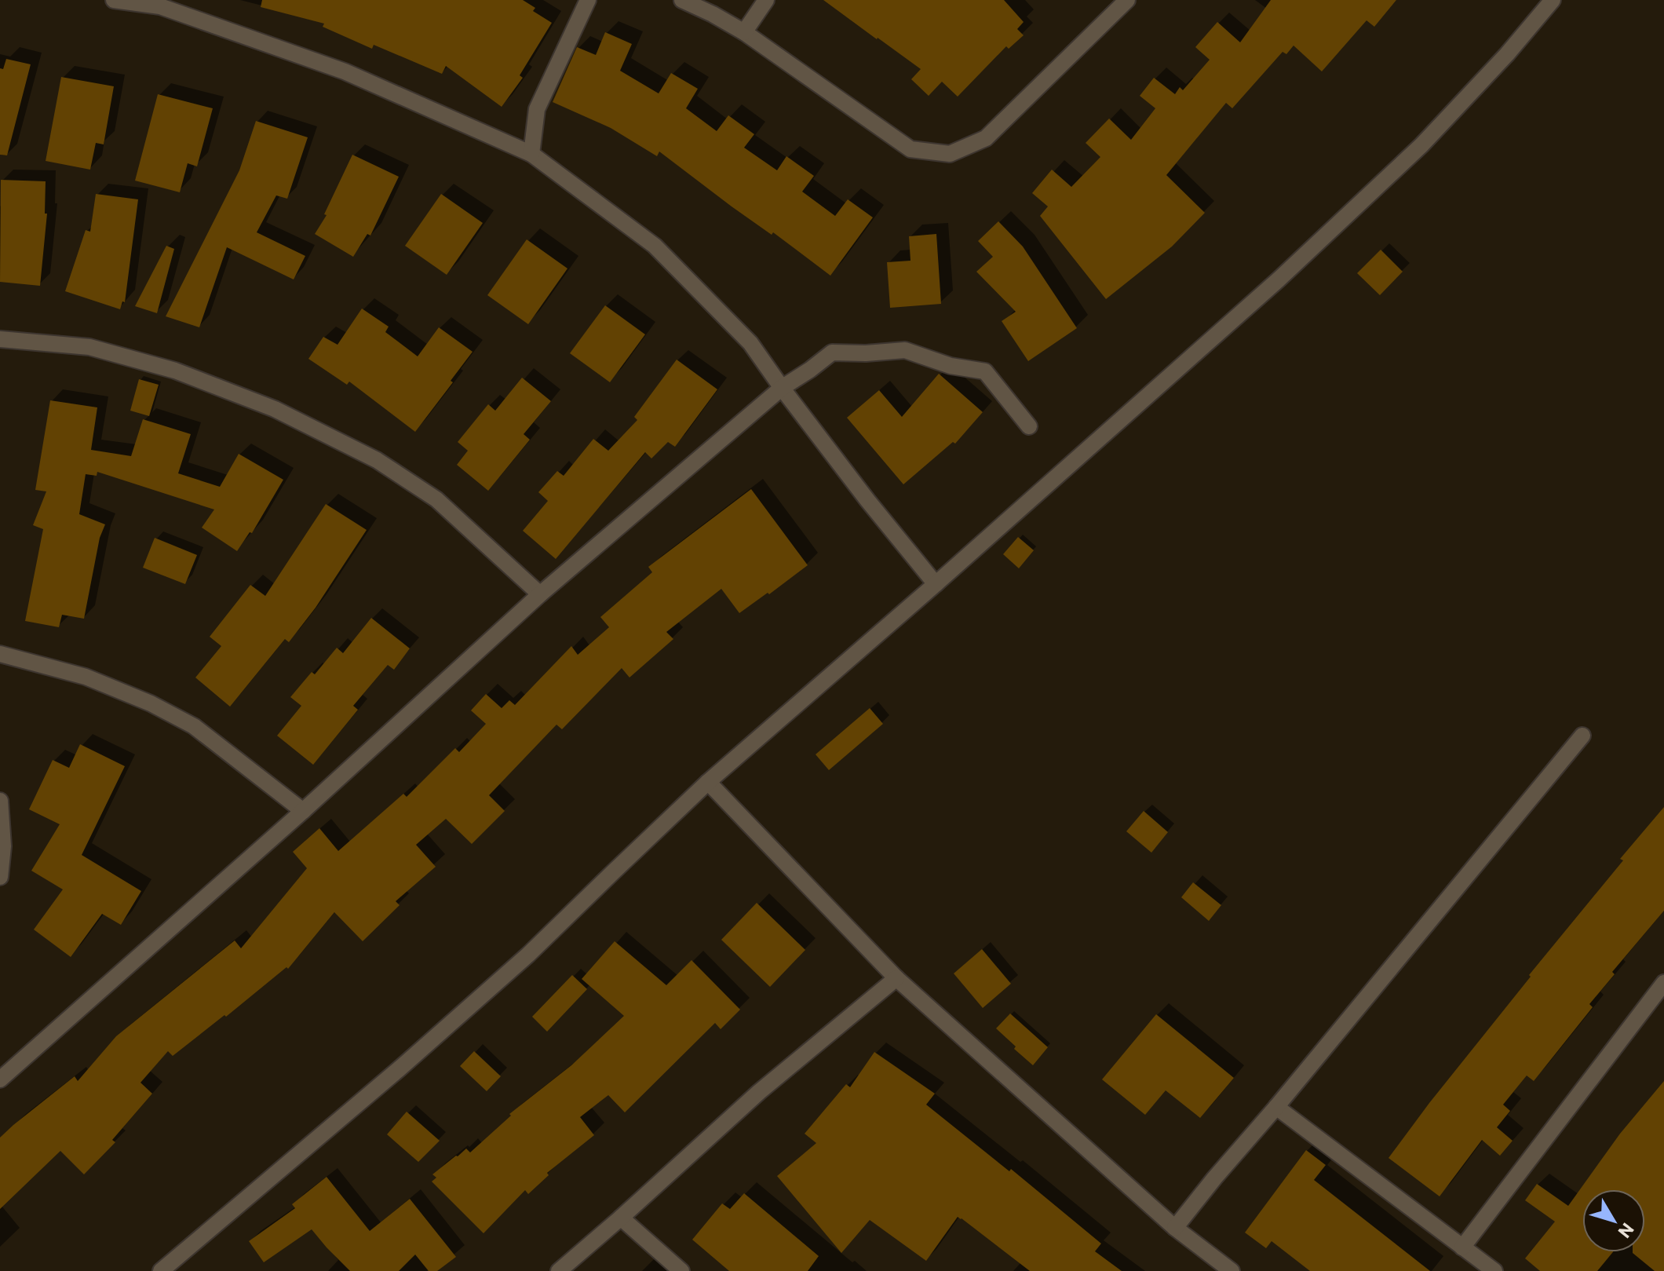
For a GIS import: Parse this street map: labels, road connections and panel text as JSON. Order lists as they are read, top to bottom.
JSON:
{
  "north": "bottom right"
}
